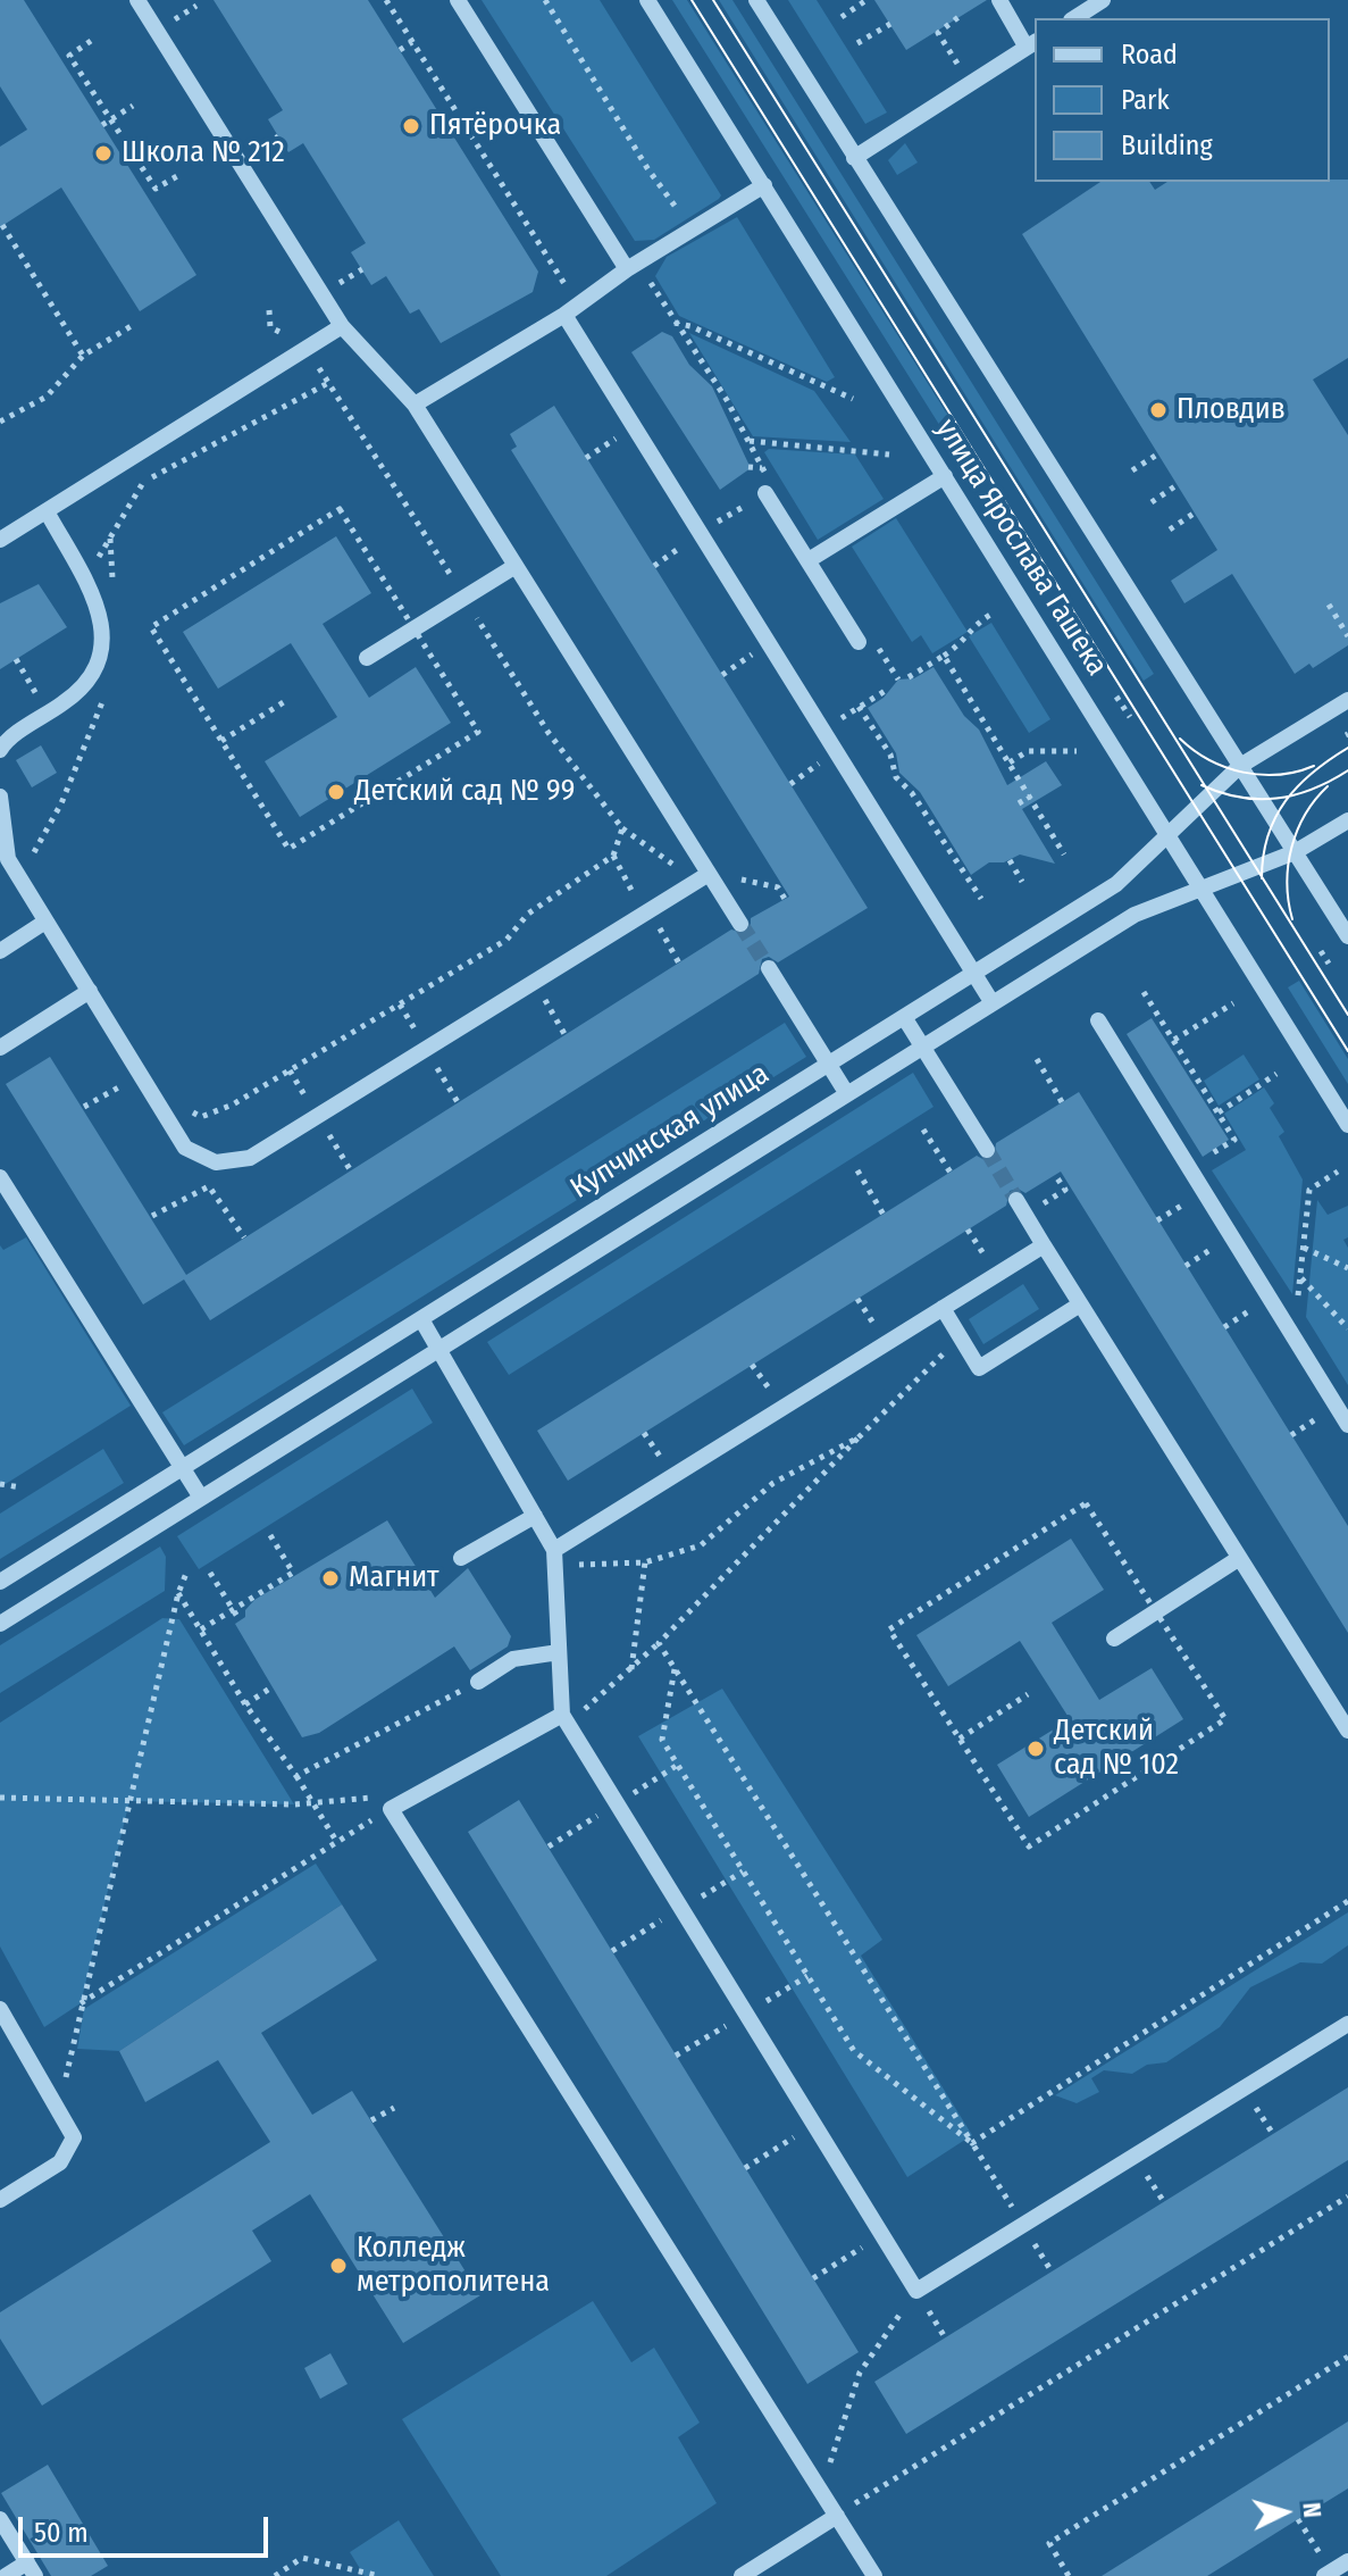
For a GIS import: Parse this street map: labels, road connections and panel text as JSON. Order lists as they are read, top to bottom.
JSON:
{
  "streets": {
    "street": ["улица Ярослава Гашека", "Купчинская улица"]
  },
  "crossings": [
    ["улица Ярослава Гашека", "Купчинская улица"]
  ],
  "places": [
    "Пятёрочка",
    "Школа № 212",
    "Пловдив",
    "Детский сад № 99",
    "Магнит",
    "Детский сад № 102",
    "Колледж метрополитена"
  ],
  "legend": ["Road", "Park", "Building"],
  "scale_bar": "50 m",
  "north": "right"
}
